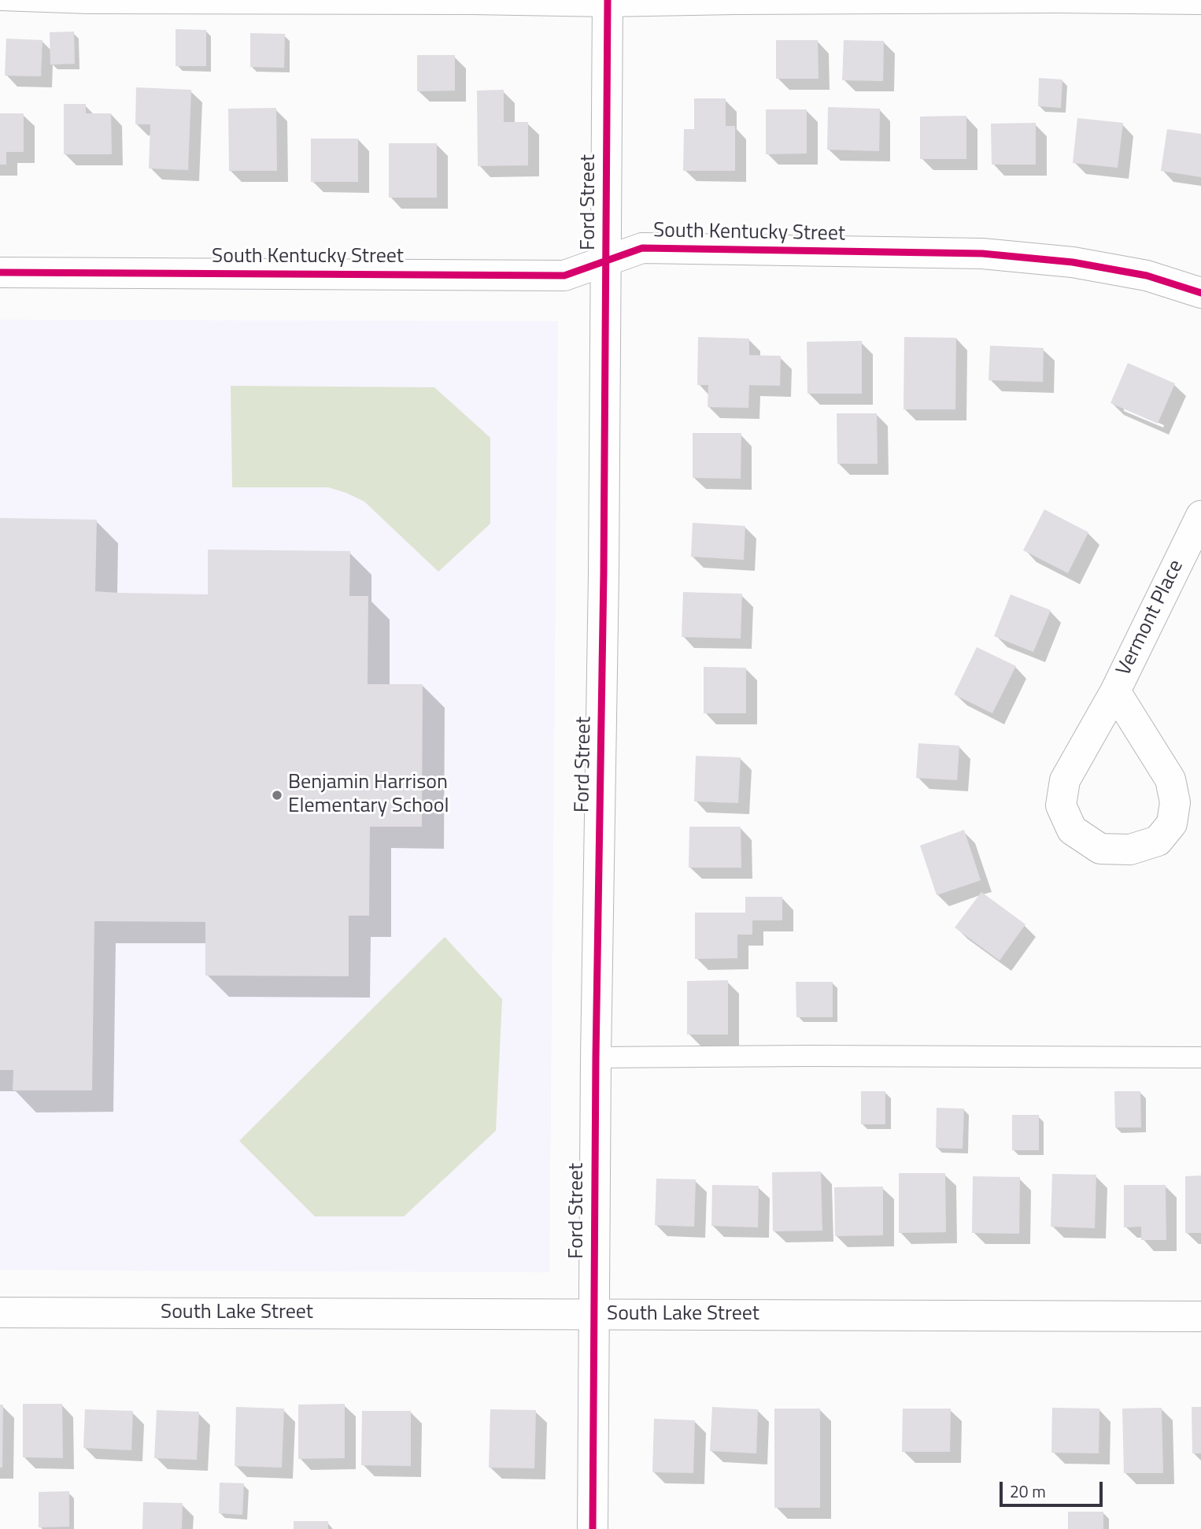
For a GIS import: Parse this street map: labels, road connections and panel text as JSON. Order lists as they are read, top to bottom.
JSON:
{
  "streets": {
    "street": [
      "Ford Street",
      "South Kentucky Street",
      "Vermont Place",
      "South Lake Street"
    ]
  },
  "crossings": [
    ["Ford Street", "South Kentucky Street"],
    ["Ford Street", "South Lake Street"]
  ],
  "places": ["Benjamin Harrison Elementary School"],
  "scale_bar": "20 m"
}
